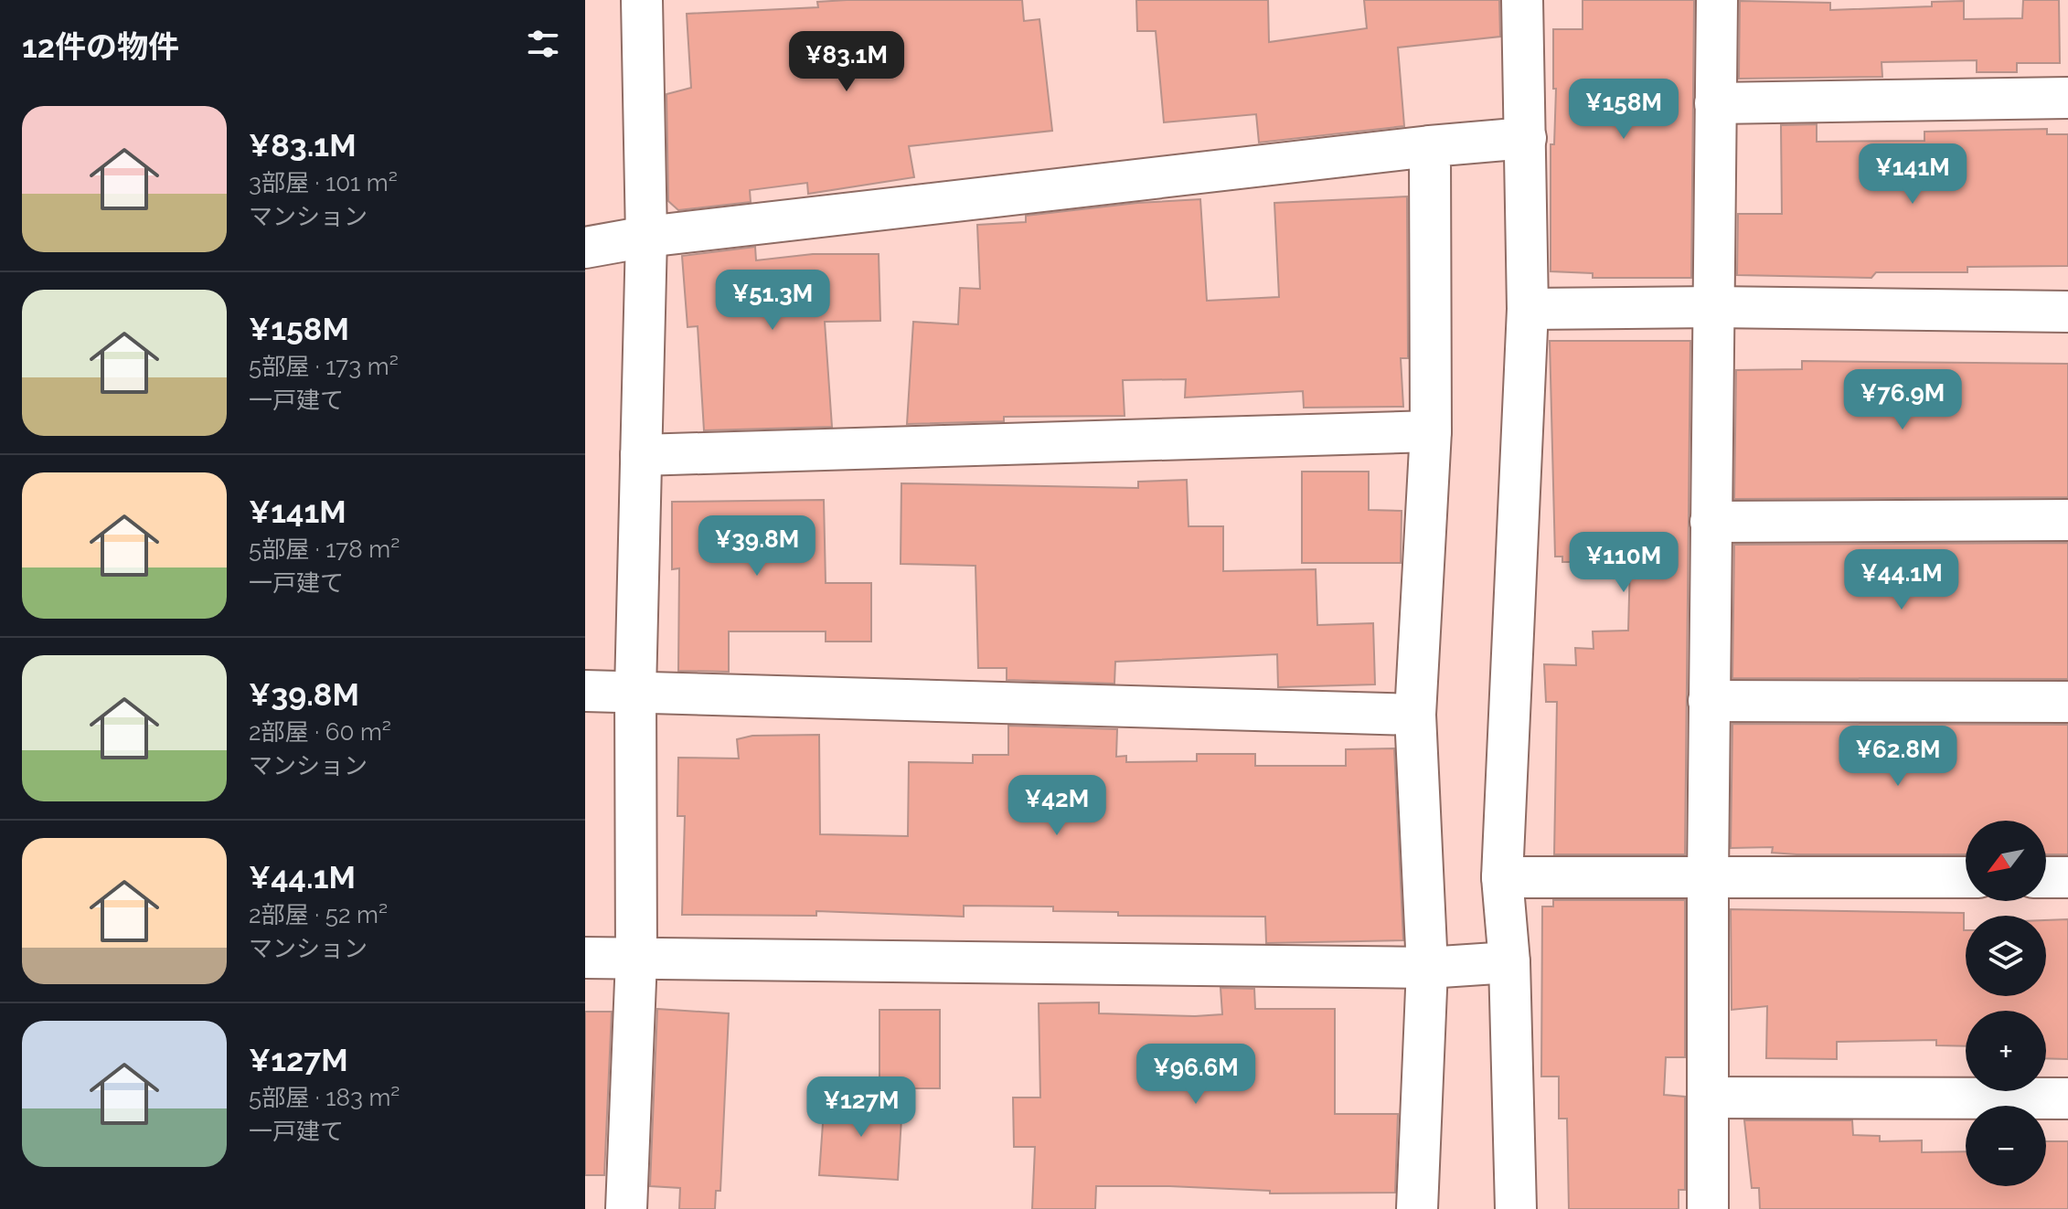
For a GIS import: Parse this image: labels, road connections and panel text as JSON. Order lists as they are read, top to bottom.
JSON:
{
  "north": "bottom left",
  "page": {
    "heading": "12件の物件",
    "price": [
      "¥83.1M",
      "¥158M",
      "¥141M",
      "¥51.3M",
      "¥76.9M",
      "¥39.8M",
      "¥110M",
      "¥44.1M",
      "¥62.8M",
      "¥42M",
      "¥96.6M",
      "¥127M"
    ],
    "list": [
      {
        "name": "¥83.1M",
        "note": "3部屋 · 101 m² · マンション"
      },
      {
        "name": "¥158M",
        "note": "5部屋 · 173 m² · 一戸建て"
      },
      {
        "name": "¥141M",
        "note": "5部屋 · 178 m² · 一戸建て"
      },
      {
        "name": "¥39.8M",
        "note": "2部屋 · 60 m² · マンション"
      },
      {
        "name": "¥44.1M",
        "note": "2部屋 · 52 m² · マンション"
      },
      {
        "name": "¥127M",
        "note": "5部屋 · 183 m² · 一戸建て"
      }
    ],
    "map_buttons": ["+", "−"]
  }
}
